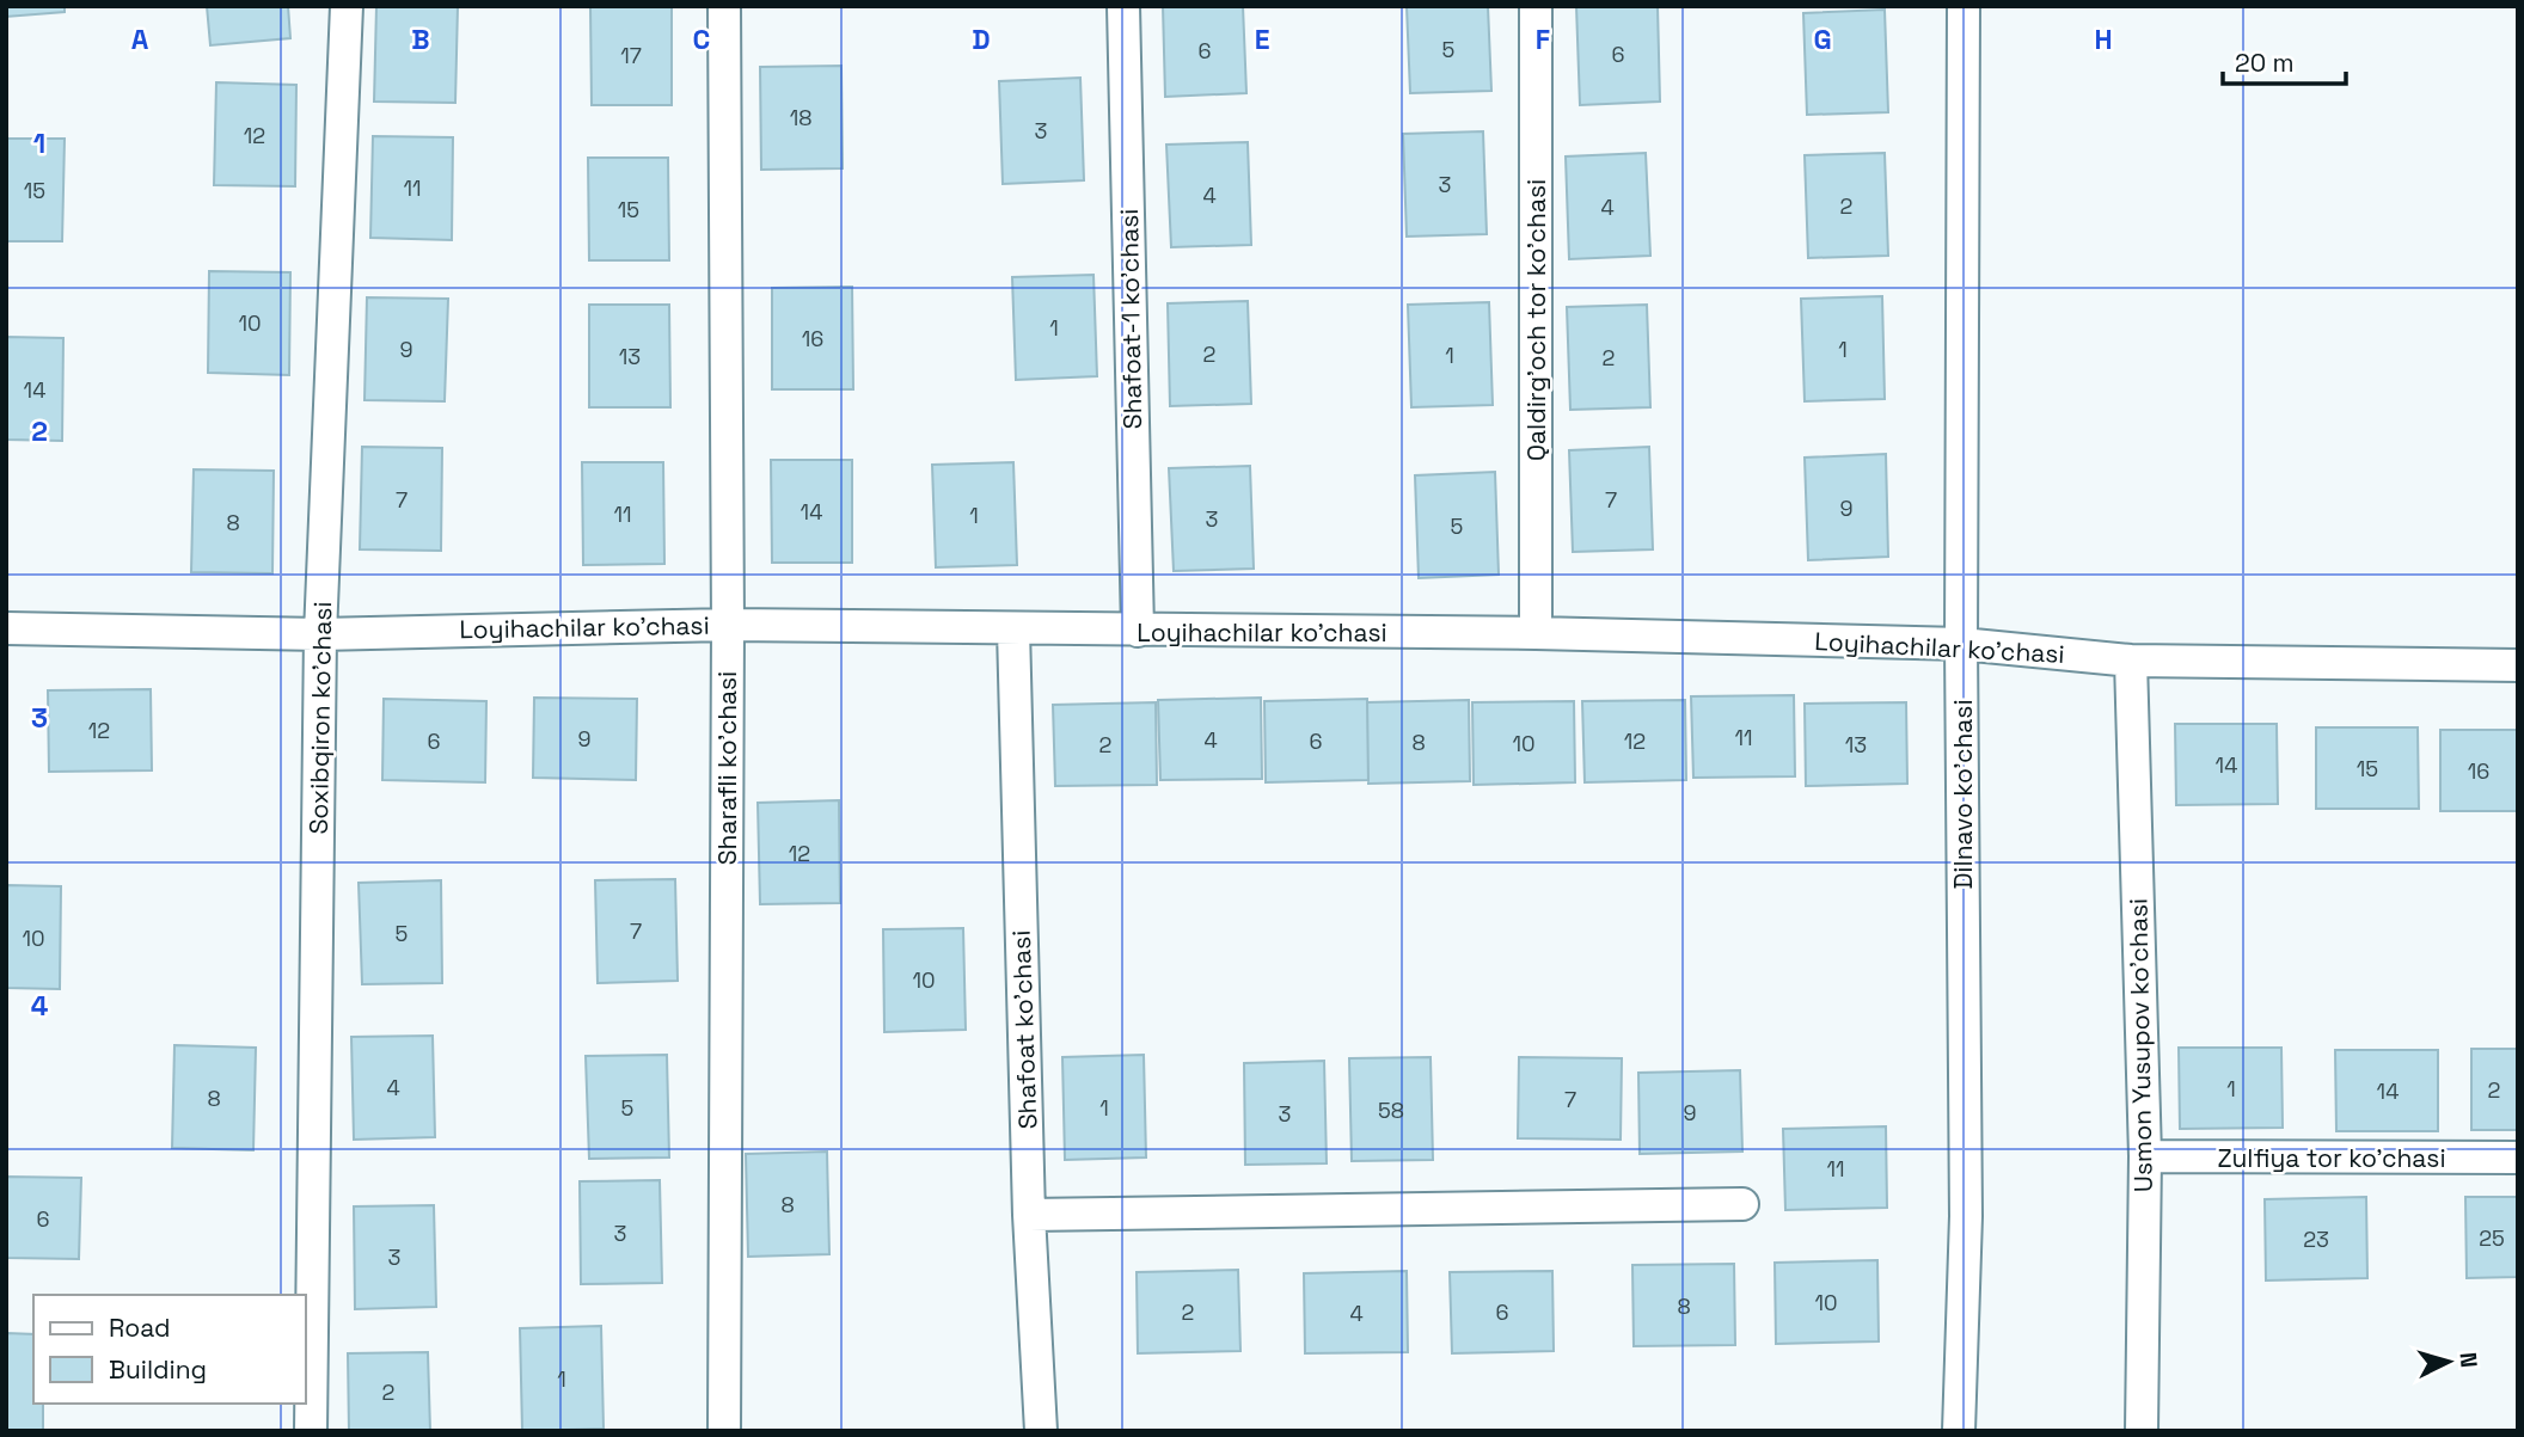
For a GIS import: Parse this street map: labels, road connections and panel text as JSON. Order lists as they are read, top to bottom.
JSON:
{
  "streets": {
    "street": [
      "Shafoat-1 ko'chasi",
      "Qaldirg'och tor ko'chasi",
      "Loyihachilar ko'chasi",
      "Soxibqiron ko'chasi",
      "Sharafli ko'chasi",
      "Dilnavo ko'chasi",
      "Shafoat ko'chasi",
      "Usmon Yusupov ko'chasi",
      "Zulfiya tor ko'chasi"
    ]
  },
  "crossings": [
    ["Shafoat-1 ko'chasi", "Loyihachilar ko'chasi"],
    ["Qaldirg'och tor ko'chasi", "Loyihachilar ko'chasi"],
    ["Loyihachilar ko'chasi", "Soxibqiron ko'chasi"],
    ["Loyihachilar ko'chasi", "Sharafli ko'chasi"],
    ["Loyihachilar ko'chasi", "Dilnavo ko'chasi"],
    ["Loyihachilar ko'chasi", "Shafoat ko'chasi"],
    ["Loyihachilar ko'chasi", "Usmon Yusupov ko'chasi"],
    ["Usmon Yusupov ko'chasi", "Zulfiya tor ko'chasi"]
  ],
  "house_numbers": [
    "5",
    "6",
    "6",
    "17",
    "18",
    "3",
    "12",
    "3",
    "11",
    "15",
    "4",
    "2",
    "4",
    "15",
    "10",
    "1",
    "16",
    "9",
    "1",
    "2",
    "1",
    "13",
    "2",
    "14",
    "7",
    "7",
    "9",
    "14",
    "11",
    "1",
    "3",
    "8",
    "5",
    "12",
    "11",
    "9",
    "4",
    "6",
    "6",
    "12",
    "8",
    "10",
    "2",
    "13",
    "14",
    "15",
    "16",
    "12",
    "7",
    "5",
    "10",
    "10",
    "4",
    "1",
    "2",
    "14",
    "8",
    "7",
    "5",
    "1",
    "58",
    "9",
    "3",
    "11",
    "8",
    "6",
    "3",
    "25",
    "23",
    "3",
    "10",
    "8",
    "2",
    "6",
    "4",
    "1",
    "2"
  ],
  "legend": ["Road", "Building"],
  "scale_bar": "20 m",
  "north": "right",
  "grid": {
    "columns": [
      "A",
      "B",
      "C",
      "D",
      "E",
      "F",
      "G",
      "H"
    ],
    "rows": [
      "1",
      "2",
      "3",
      "4"
    ]
  }
}
